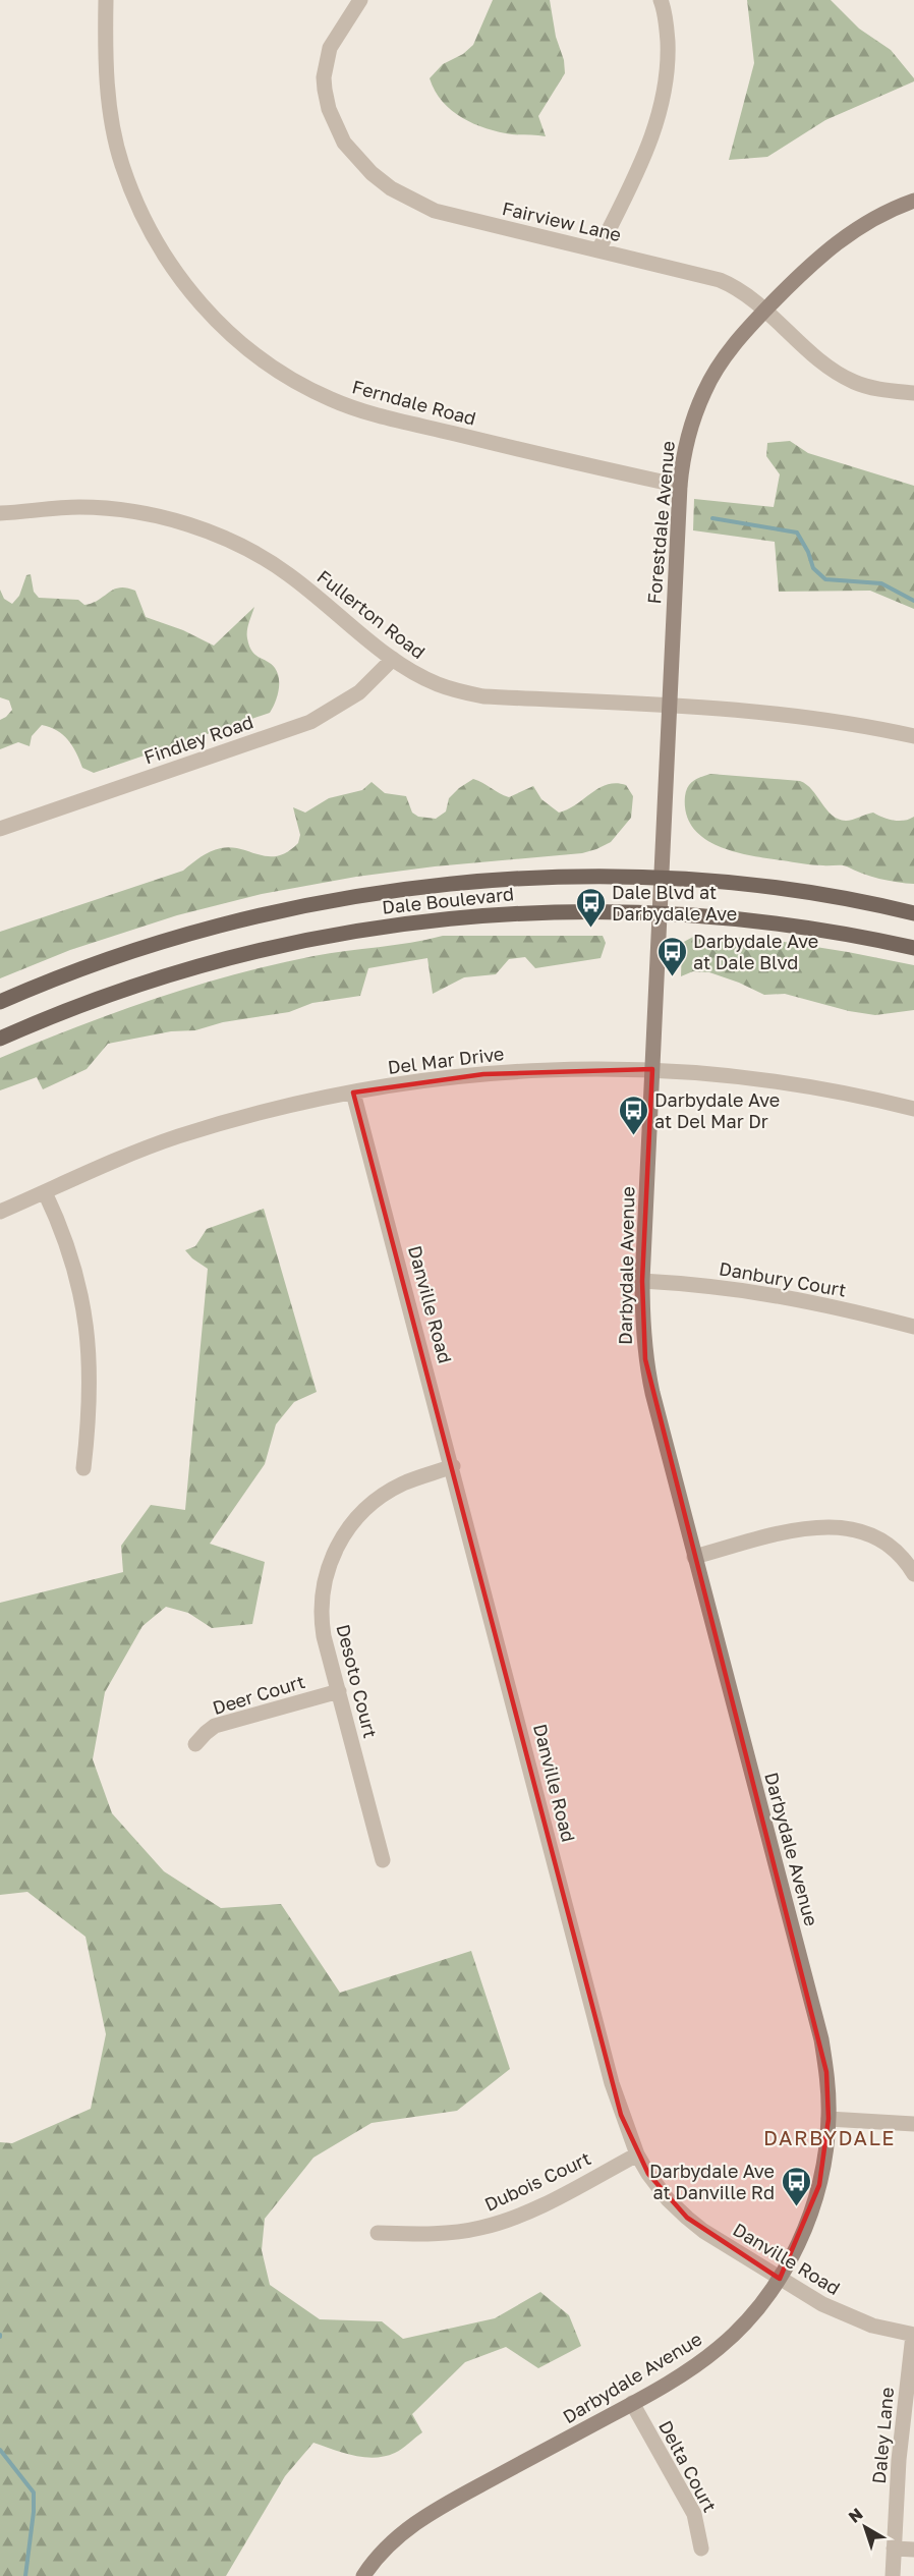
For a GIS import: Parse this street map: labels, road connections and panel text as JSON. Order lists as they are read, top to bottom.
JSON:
{
  "streets": {
    "main road": ["Dale Boulevard"],
    "street": [
      "Fairview Lane",
      "Ferndale Road",
      "Forestdale Avenue",
      "Fullerton Road",
      "Findley Road",
      "Del Mar Drive",
      "Darbydale Avenue",
      "Danbury Court",
      "Danville Road",
      "Desoto Court",
      "Deer Court",
      "Dubois Court",
      "Daley Lane",
      "Delta Court"
    ]
  },
  "crossings": [
    ["Fairview Lane", "Forestdale Avenue"],
    ["Ferndale Road", "Forestdale Avenue"],
    ["Forestdale Avenue", "Fullerton Road"],
    ["Forestdale Avenue", "Dale Boulevard"],
    ["Forestdale Avenue", "Darbydale Avenue"],
    ["Fullerton Road", "Findley Road"],
    ["Dale Boulevard", "Darbydale Avenue"],
    ["Del Mar Drive", "Darbydale Avenue"],
    ["Del Mar Drive", "Danville Road"],
    ["Darbydale Avenue", "Danbury Court"],
    ["Darbydale Avenue", "Danville Road"],
    ["Darbydale Avenue", "Delta Court"],
    ["Danville Road", "Desoto Court"],
    ["Danville Road", "Dubois Court"],
    ["Danville Road", "Daley Lane"],
    ["Desoto Court", "Deer Court"]
  ],
  "districts": ["DARBYDALE"],
  "places": {
    "bus stop": [
      "Dale Blvd at Darbydale Ave",
      "Darbydale Ave at Dale Blvd",
      "Darbydale Ave at Del Mar Dr",
      "Darbydale Ave at Danville Rd"
    ]
  },
  "north": "top left"
}
